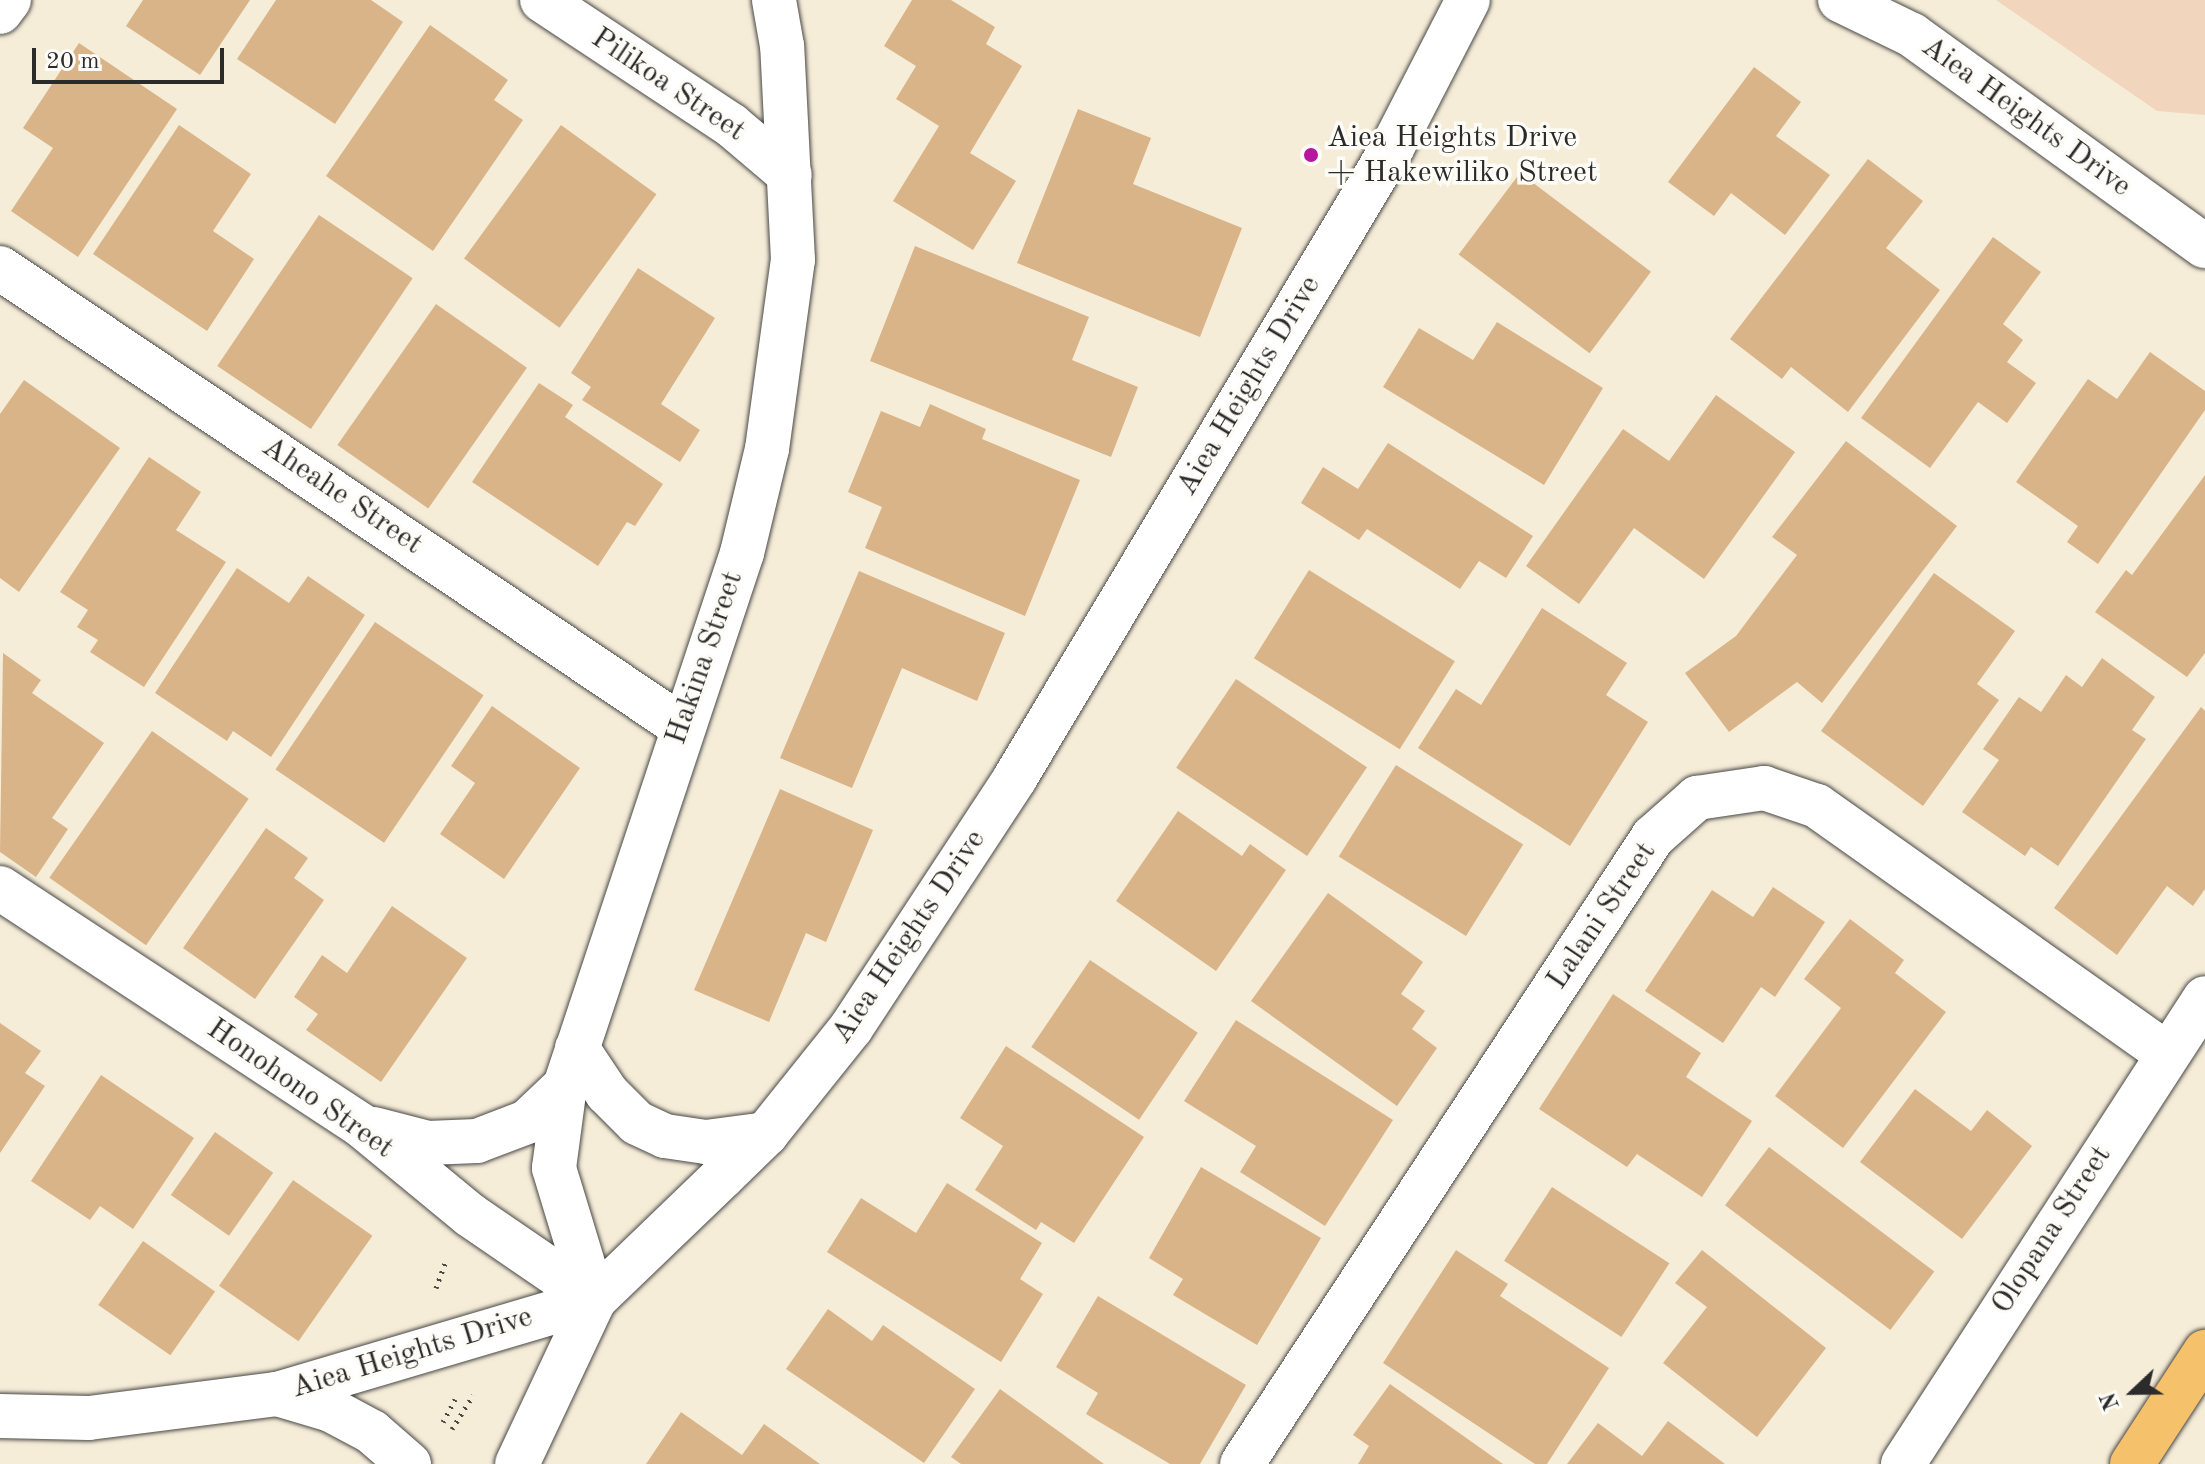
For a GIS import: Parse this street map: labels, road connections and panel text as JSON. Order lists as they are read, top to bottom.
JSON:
{
  "streets": {
    "street": [
      "Pilikoa Street",
      "Aiea Heights Drive",
      "Aheahe Street",
      "Hakina Street",
      "Lalani Street",
      "Honohono Street",
      "Olopana Street"
    ]
  },
  "crossings": [
    ["Pilikoa Street", "Hakina Street"],
    ["Aiea Heights Drive", "Hakina Street"],
    ["Aiea Heights Drive", "Honohono Street"],
    ["Aheahe Street", "Hakina Street"],
    ["Hakina Street", "Honohono Street"],
    ["Lalani Street", "Olopana Street"]
  ],
  "places": ["Aiea Heights Drive + Hakewiliko Street"],
  "scale_bar": "20 m",
  "north": "left"
}
